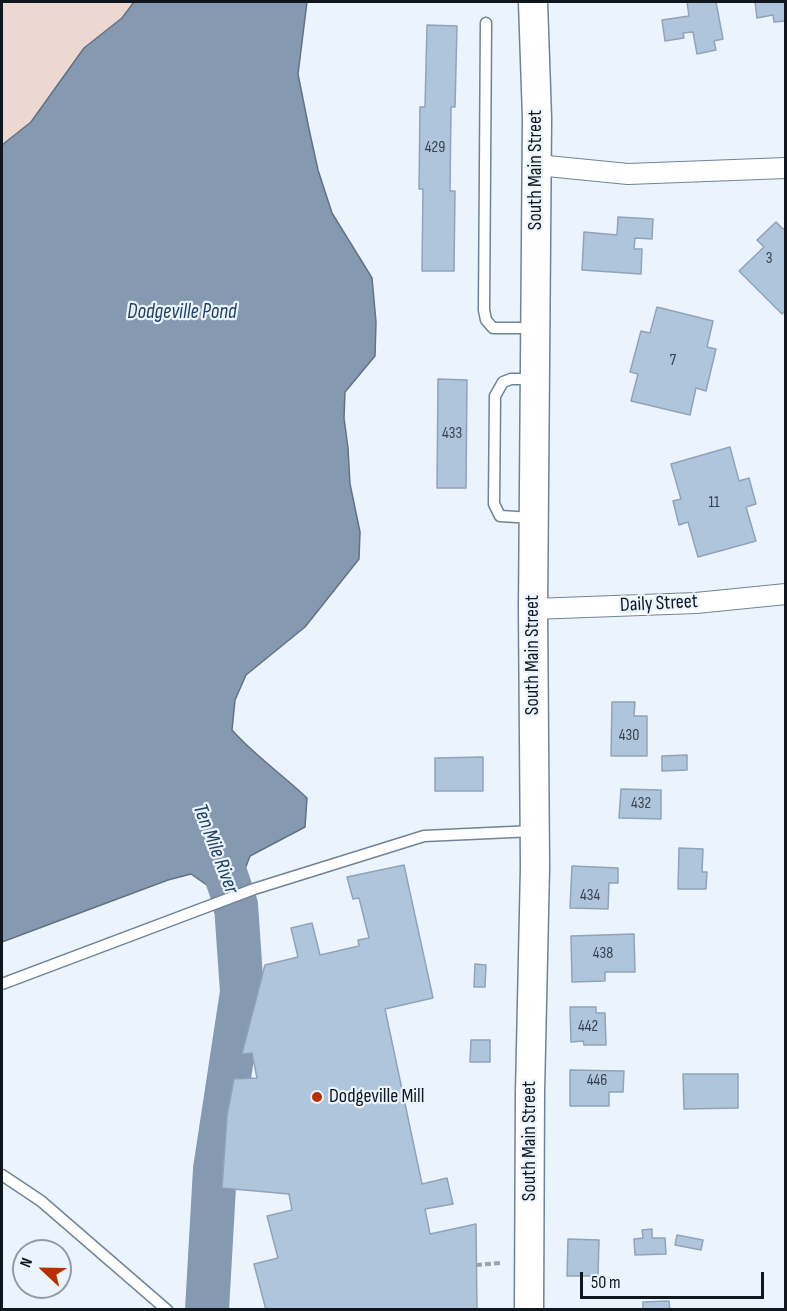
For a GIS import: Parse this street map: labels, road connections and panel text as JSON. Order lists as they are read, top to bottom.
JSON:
{
  "streets": {
    "main road": ["South Main Street"],
    "street": ["Daily Street"]
  },
  "crossings": [
    ["South Main Street", "Daily Street"]
  ],
  "water": ["Dodgeville Pond", "Ten Mile River"],
  "places": ["Dodgeville Mill"],
  "house_numbers": [
    "429",
    "3",
    "7",
    "433",
    "11",
    "430",
    "432",
    "434",
    "438",
    "442",
    "446"
  ],
  "scale_bar": "50 m",
  "north": "left"
}
